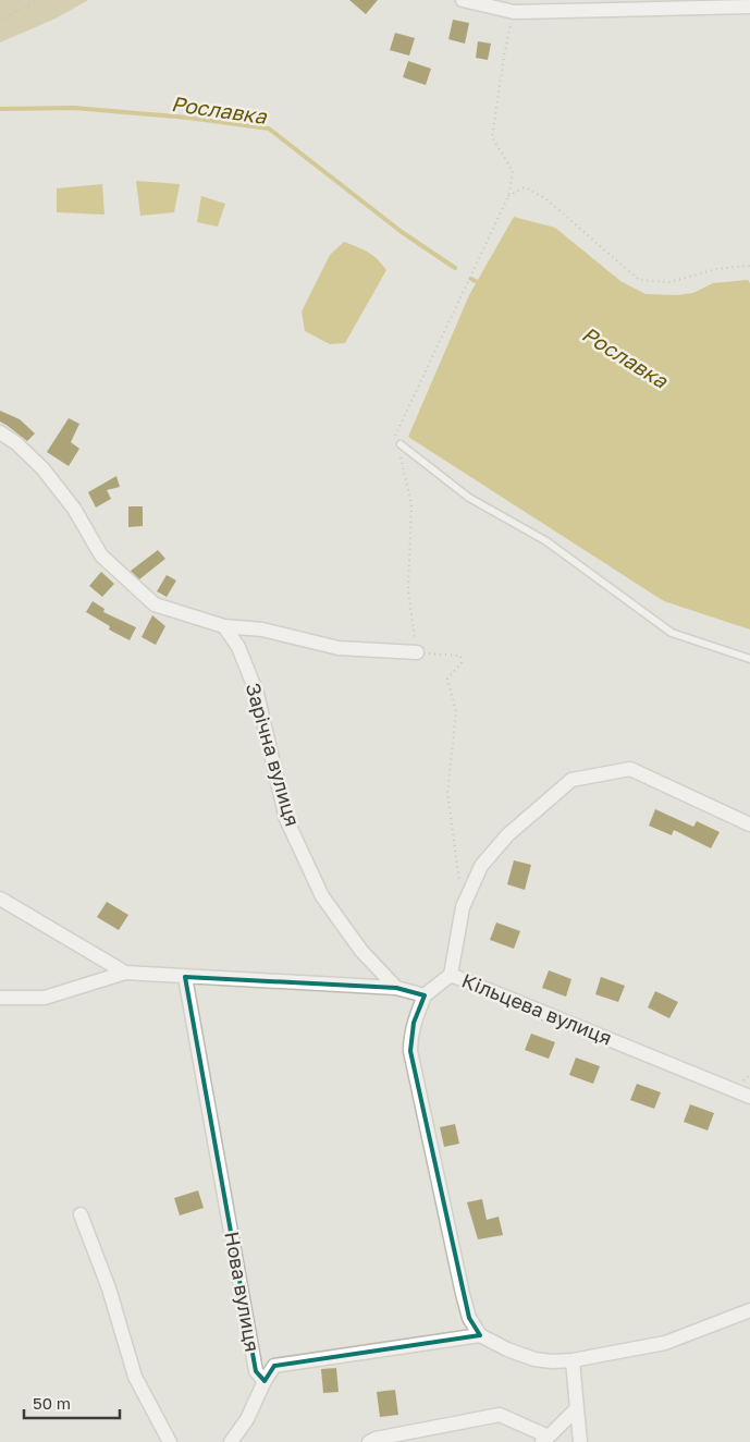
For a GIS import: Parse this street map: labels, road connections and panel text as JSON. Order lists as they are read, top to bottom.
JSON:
{
  "streets": {
    "street": ["Зарічна вулиця", "Кільцева вулиця", "Нова вулиця"]
  },
  "water": ["Рославка"],
  "scale_bar": "50 m"
}
